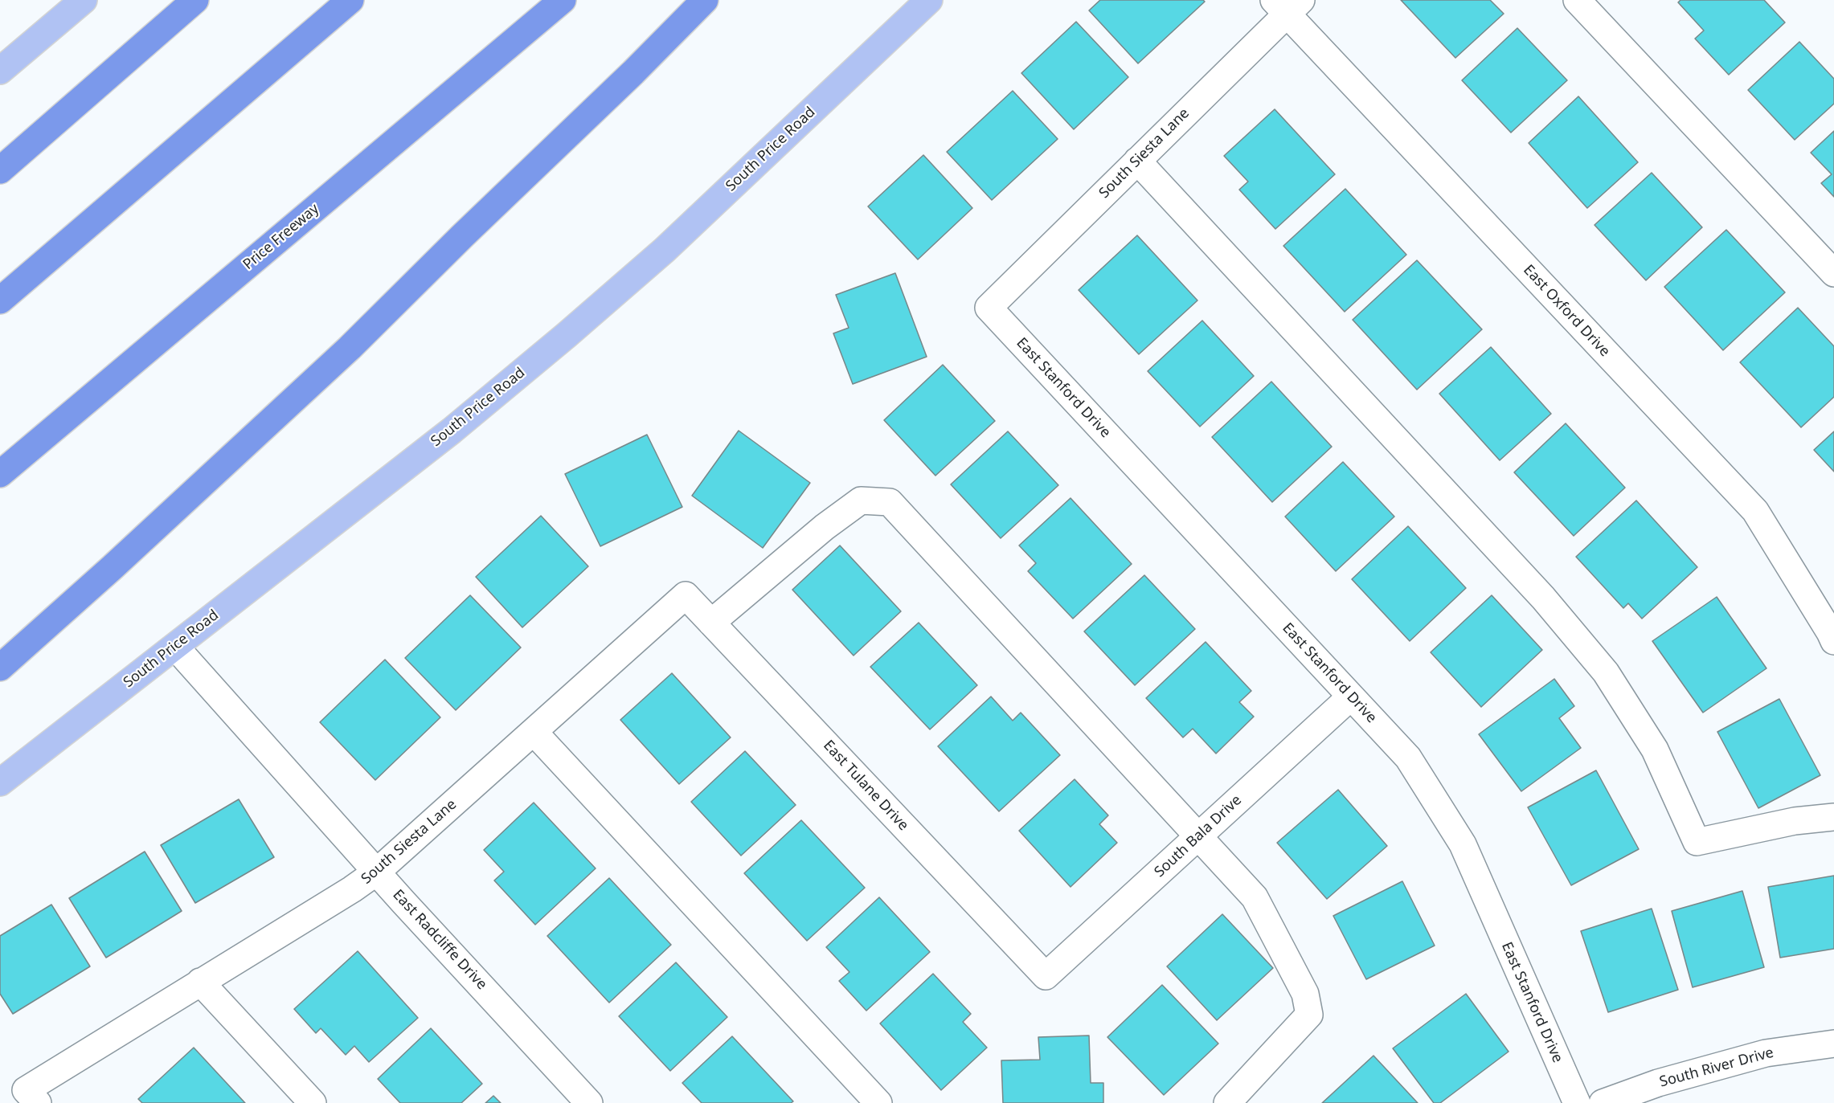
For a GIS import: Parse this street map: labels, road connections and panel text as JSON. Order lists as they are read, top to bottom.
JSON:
{
  "streets": {
    "highway": ["Price Freeway"],
    "main road": ["South Price Road"],
    "street": [
      "South Siesta Lane",
      "East Oxford Drive",
      "East Stanford Drive",
      "East Tulane Drive",
      "South Bala Drive",
      "East Radcliffe Drive",
      "South River Drive"
    ]
  },
  "crossings": [
    ["South Price Road", "East Radcliffe Drive"],
    ["South Siesta Lane", "East Oxford Drive"],
    ["South Siesta Lane", "East Stanford Drive"],
    ["South Siesta Lane", "East Tulane Drive"],
    ["South Siesta Lane", "East Radcliffe Drive"],
    ["East Stanford Drive", "South Bala Drive"],
    ["East Tulane Drive", "South Bala Drive"]
  ]
}
